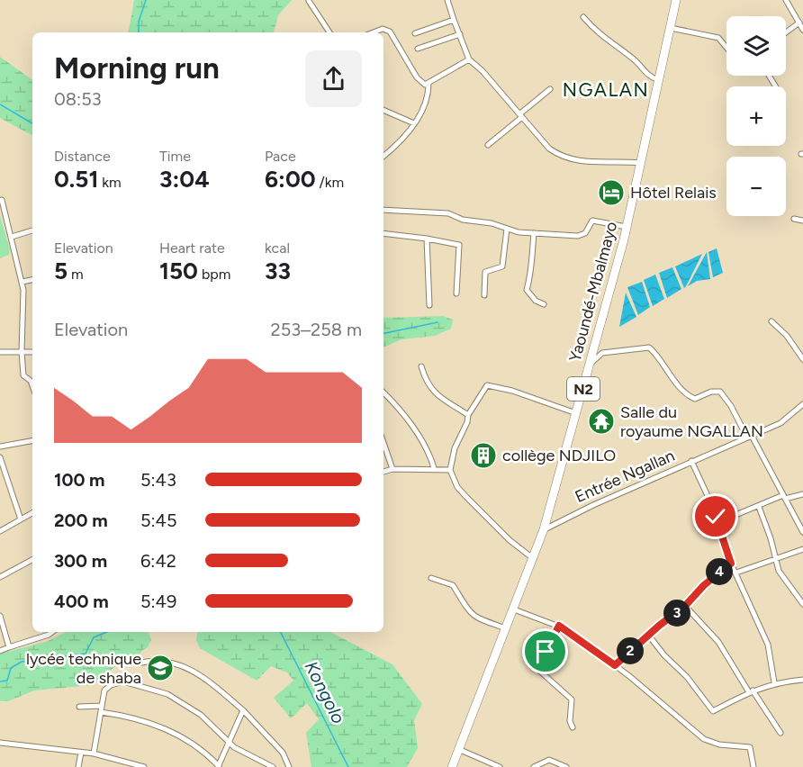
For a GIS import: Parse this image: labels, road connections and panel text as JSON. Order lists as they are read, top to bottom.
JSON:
{
  "streets": {
    "highway": ["Yaoundé-Mbalmayo", "N2"],
    "street": ["Entrée Ngallan"]
  },
  "crossings": [
    ["Yaoundé-Mbalmayo", "Entrée Ngallan"]
  ],
  "districts": ["NGALAN"],
  "water": ["Kongolo"],
  "places": {
    "hotel": ["Hôtel Relais"],
    "temple": ["Salle du royaume NGALLAN"],
    "building": ["collège NDJILO"],
    "school or university": ["lycée technique de shaba"]
  },
  "page": {
    "map_buttons": ["+", "−"],
    "heading": ["Morning run", "08:53"],
    "stats": [
      ["Distance", "0.51 km"],
      ["Time", "3:04"],
      ["Pace", "6:00 /km"],
      ["Elevation", "5 m"],
      ["Heart rate", "150 bpm"],
      ["kcal", "33"]
    ],
    "chart": ["Elevation", "253–258 m"],
    "list": [
      {
        "name": "100 m",
        "note": "5:43"
      },
      {
        "name": "200 m",
        "note": "5:45"
      },
      {
        "name": "300 m",
        "note": "6:42"
      },
      {
        "name": "400 m",
        "note": "5:49"
      }
    ],
    "pins": ["4", "3", "2"]
  }
}
